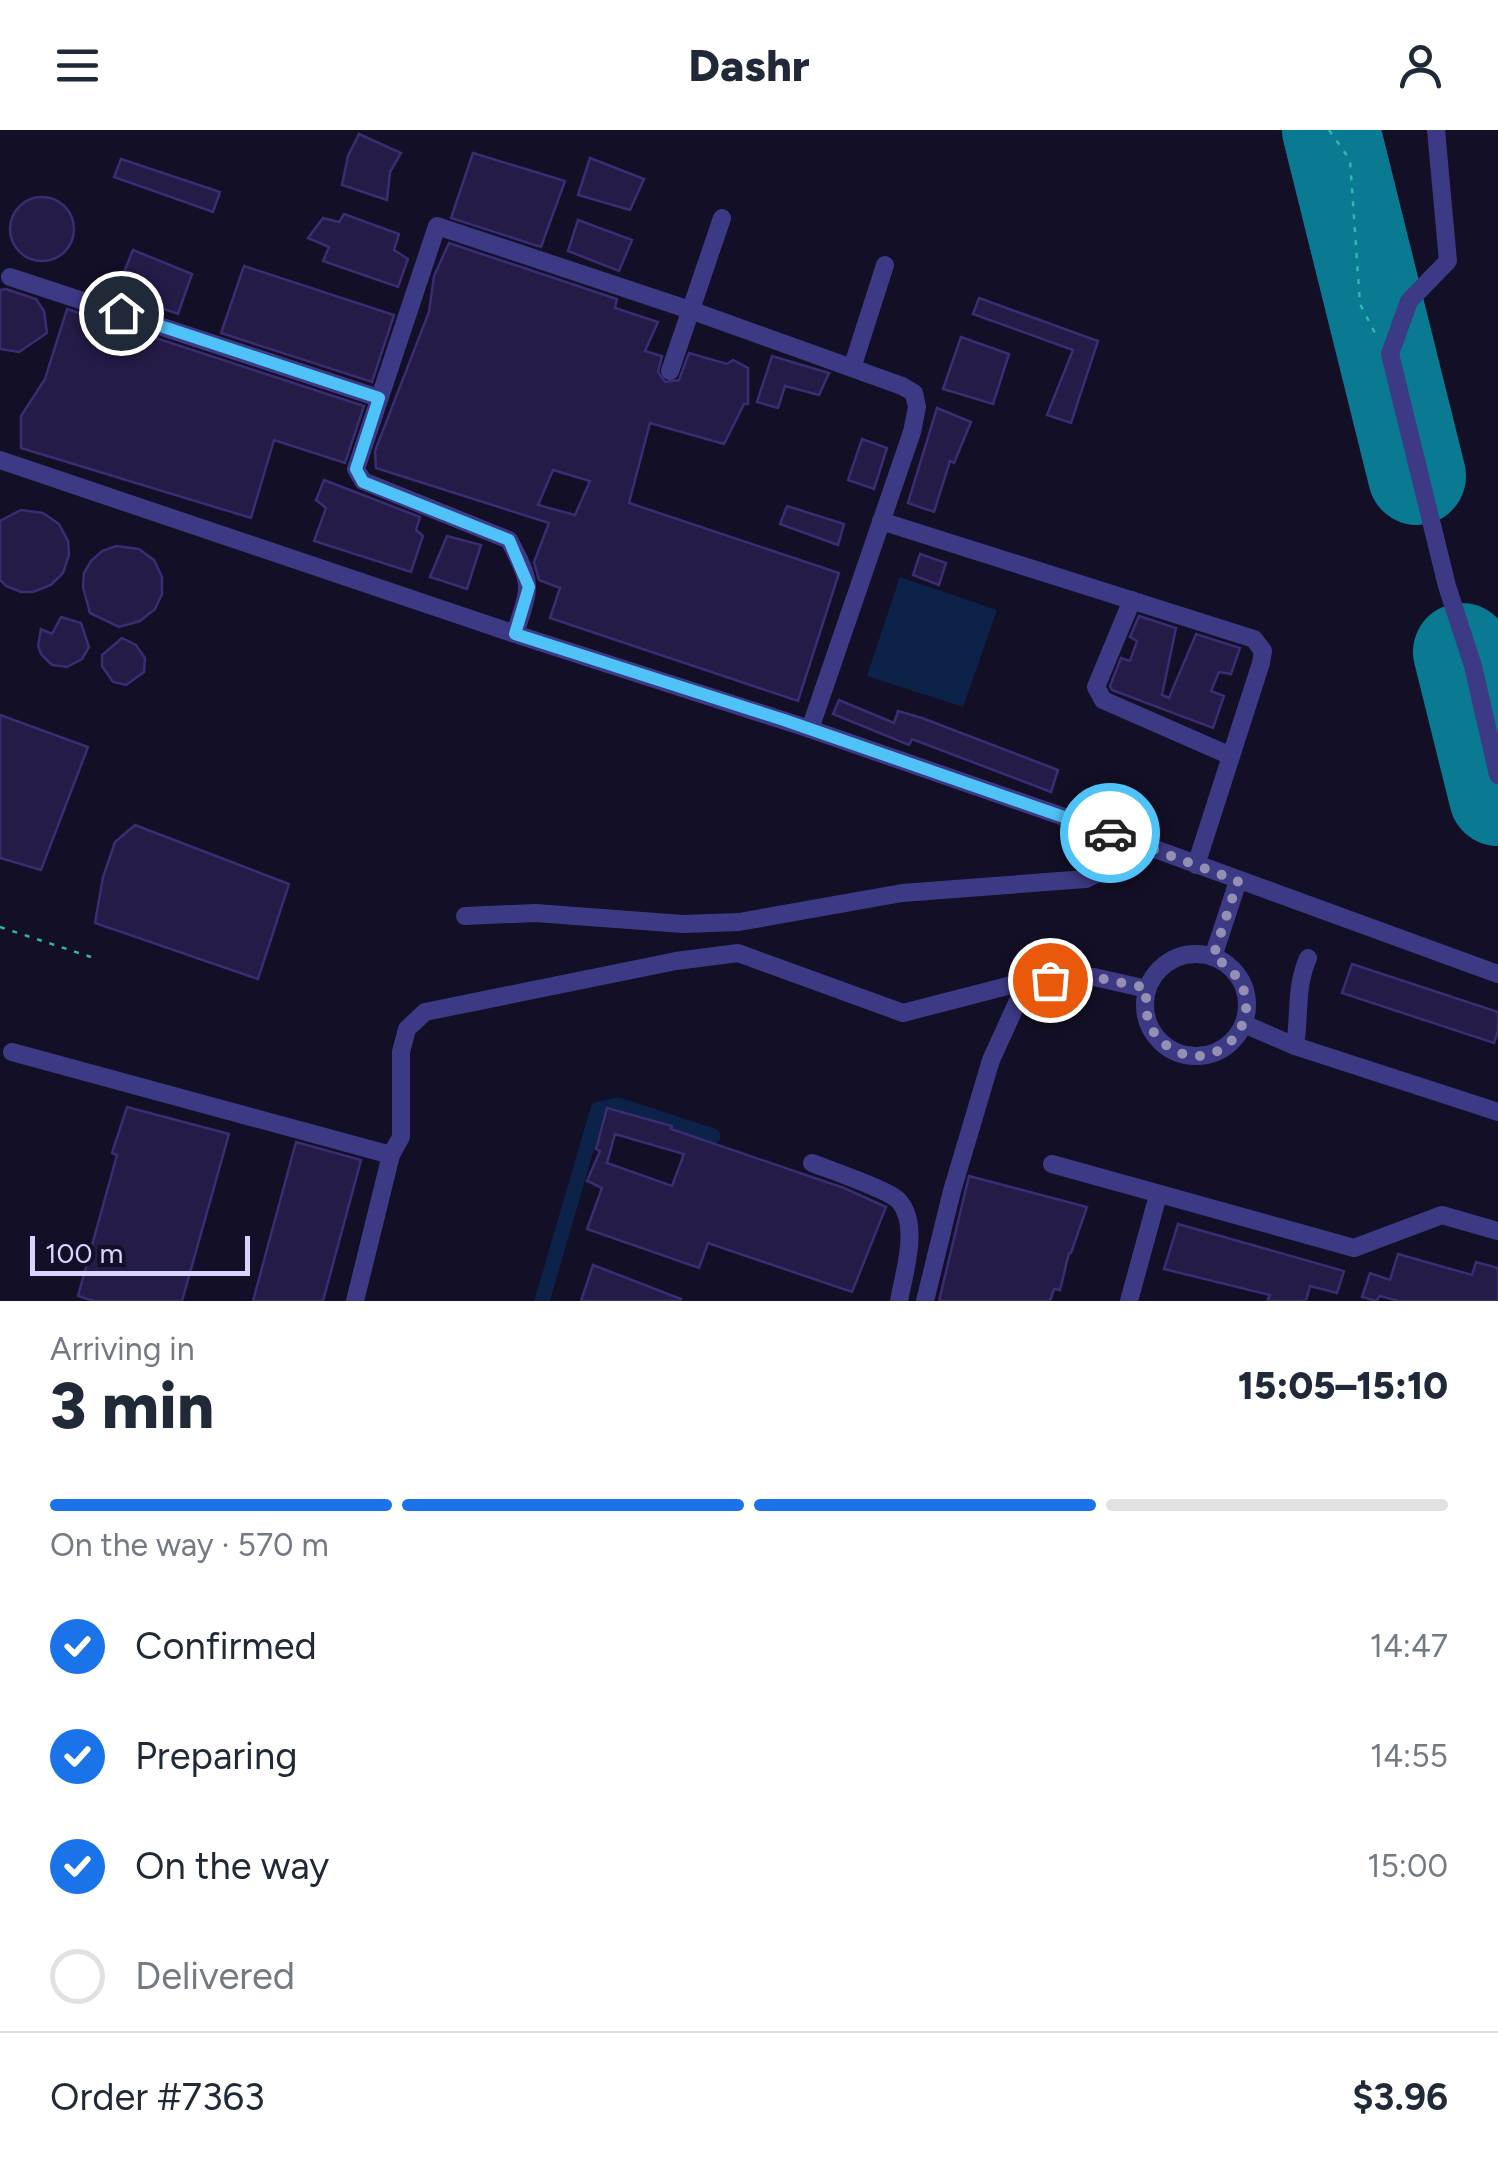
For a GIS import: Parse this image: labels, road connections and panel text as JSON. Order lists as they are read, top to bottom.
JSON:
{
  "scale_bar": "100 m",
  "page": {
    "header": "Dashr",
    "scale": "100 m",
    "heading": ["3 min", "Arriving in", "15:05–15:10"],
    "panel": ["Order #7363", "$3.96"],
    "bar": "On the way · 570 m",
    "list": [
      ["Confirmed", "14:47"],
      ["Preparing", "14:55"],
      ["On the way", "15:00"],
      "Delivered"
    ]
  }
}
